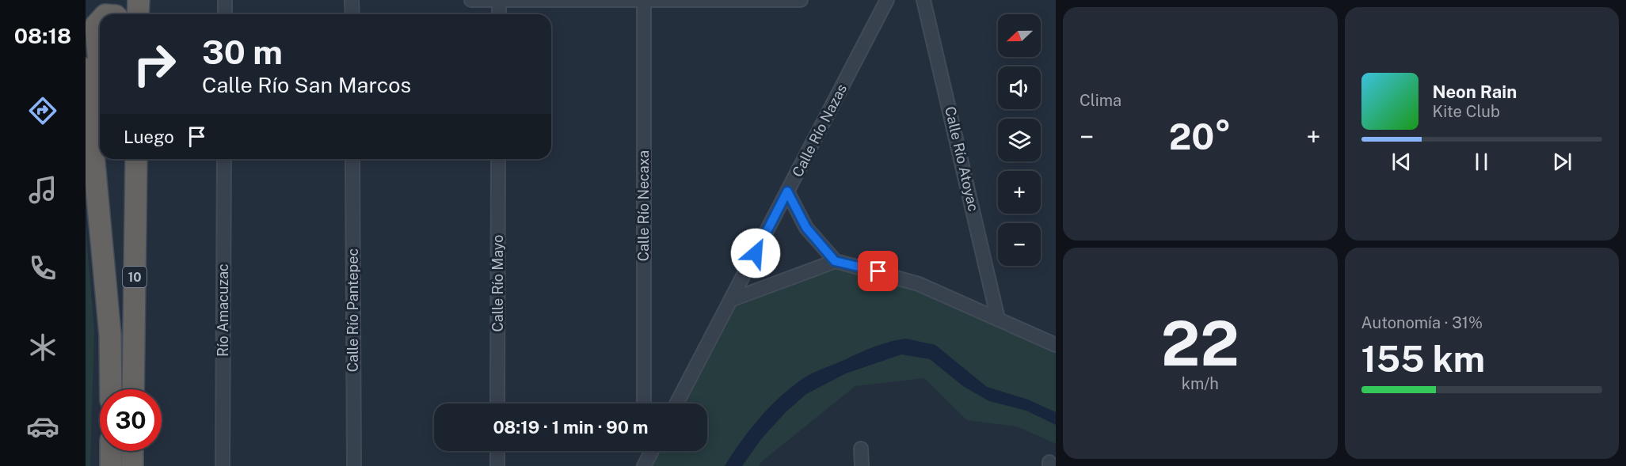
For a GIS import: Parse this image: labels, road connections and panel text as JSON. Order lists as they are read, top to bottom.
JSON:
{
  "streets": {
    "highway": ["10"],
    "street": [
      "Calle Río Nazas",
      "Calle Río Atoyac",
      "Calle Río Necaxa",
      "Calle Río Mayo",
      "Río Amacuzac",
      "Calle Río Pantepec"
    ]
  },
  "north": "left",
  "page": {
    "tabs": "08:18",
    "tile": [
      "Clima",
      ["22", "km/h"],
      ["Autonomía · 31%", "155 km"]
    ],
    "map_buttons": ["+", "−"],
    "turn": ["30 m", "Calle Río San Marcos"],
    "song": ["Neon Rain", "Kite Club"],
    "then": "Luego",
    "heat": ["−", "20°", "+"],
    "limit": "30",
    "trip": "08:19 · 1 min · 90 m"
  }
}
